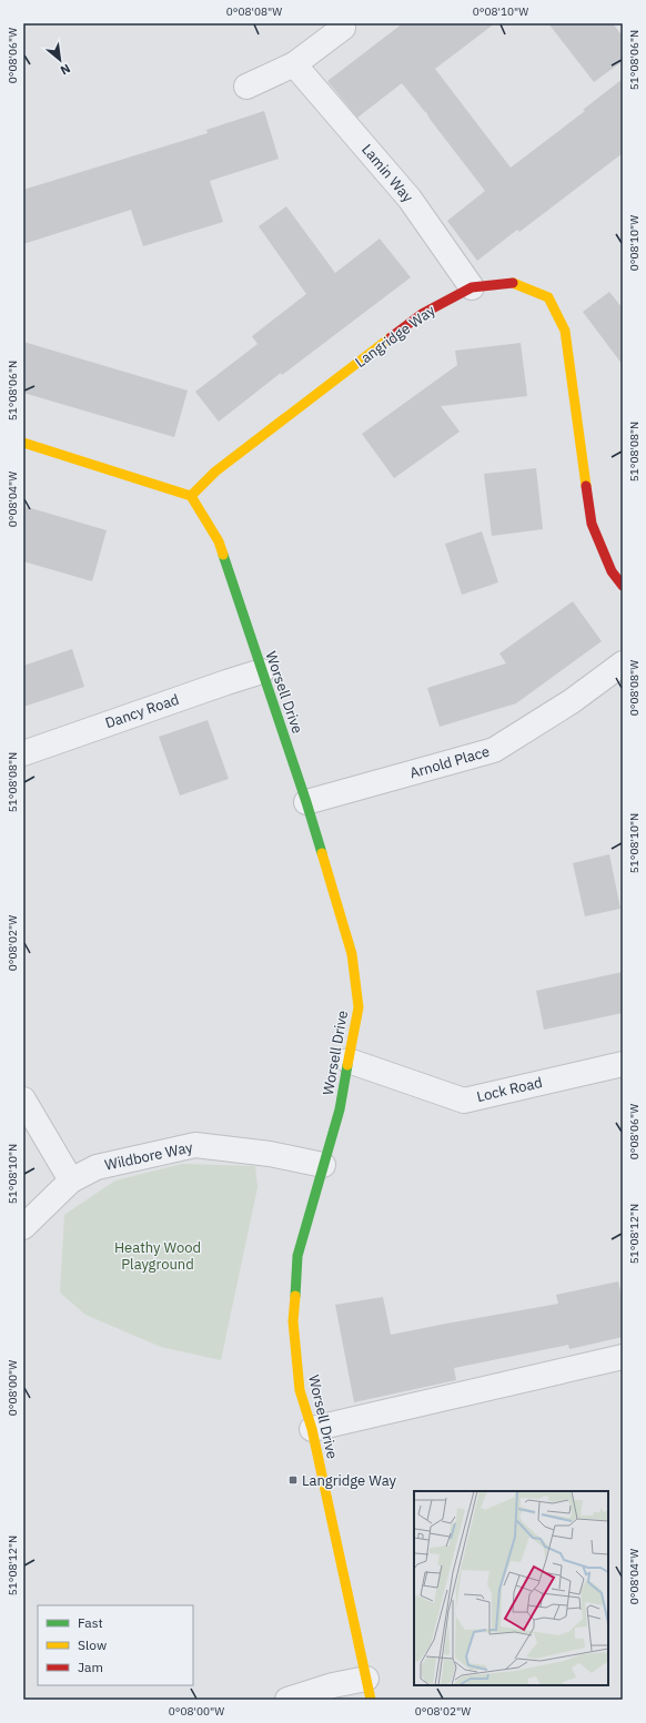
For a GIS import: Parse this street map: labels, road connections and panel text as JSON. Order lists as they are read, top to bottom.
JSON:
{
  "streets": {
    "street": [
      "Lamin Way",
      "Langridge Way",
      "Worsell Drive",
      "Dancy Road",
      "Arnold Place",
      "Lock Road",
      "Wildbore Way"
    ]
  },
  "crossings": [
    ["Lamin Way", "Langridge Way"],
    ["Langridge Way", "Worsell Drive"],
    ["Worsell Drive", "Dancy Road"],
    ["Worsell Drive", "Arnold Place"],
    ["Worsell Drive", "Lock Road"],
    ["Worsell Drive", "Wildbore Way"]
  ],
  "parks": ["Heathy Wood Playground"],
  "places": {
    "transit": ["Langridge Way"]
  },
  "legend": ["Fast", "Slow", "Jam"],
  "north": "bottom right",
  "coordinates": [
    "0°08'08\"W",
    "0°08'10\"W",
    "0°08'06\"W",
    "51°08'06\"N",
    "51°08'08\"N",
    "0°08'04\"W",
    "51°08'10\"N",
    "0°08'02\"W",
    "51°08'12\"N",
    "0°08'00\"W"
  ]
}
